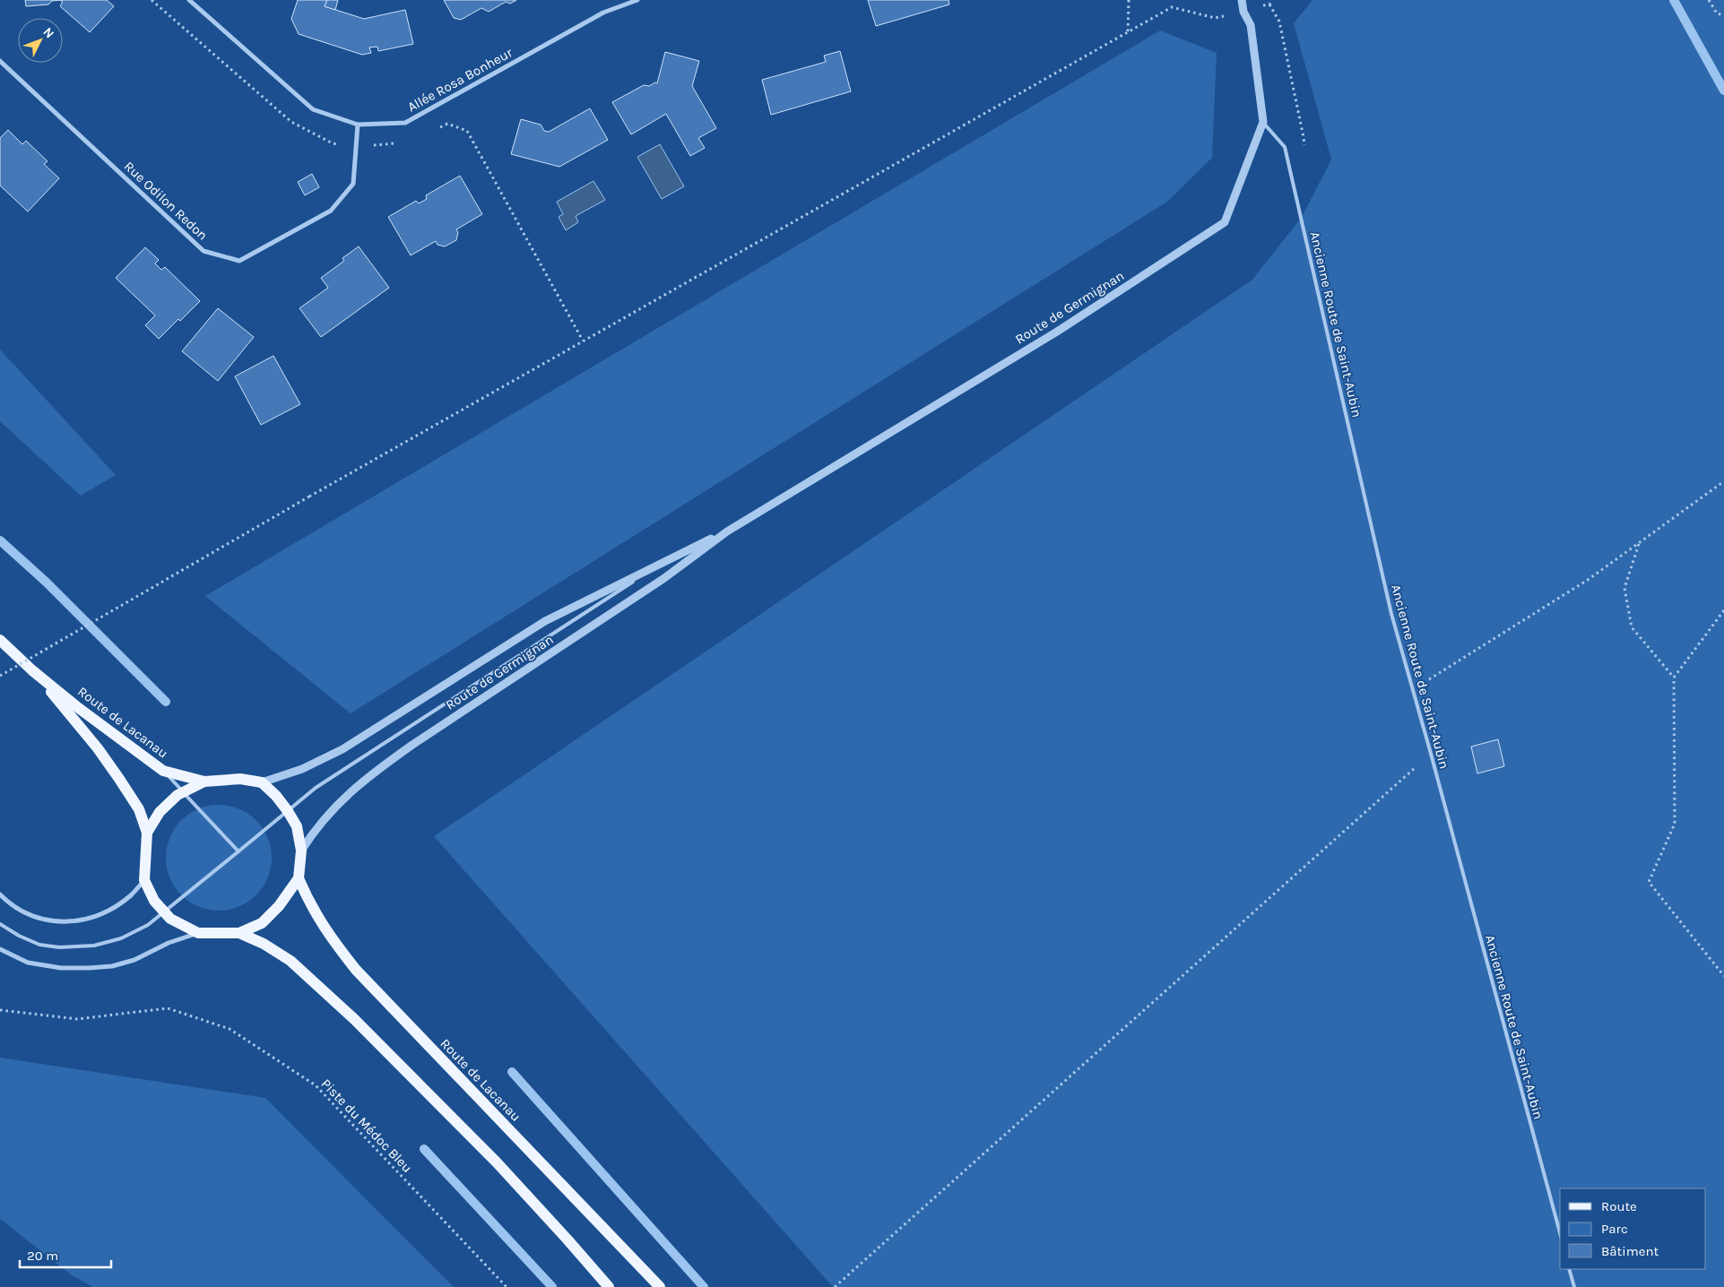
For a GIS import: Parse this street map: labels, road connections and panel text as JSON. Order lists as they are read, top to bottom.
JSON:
{
  "streets": {
    "main road": ["Route de Lacanau"],
    "street": ["Allée Rosa Bonheur", "Rue Odilon Redon", "Route de Germignan"],
    "lane": ["Ancienne Route de Saint-Aubin"],
    "path": ["Piste du Médoc Bleu"]
  },
  "crossings": [
    ["Allée Rosa Bonheur", "Rue Odilon Redon"],
    ["Route de Germignan", "Ancienne Route de Saint-Aubin"]
  ],
  "legend": ["Route", "Parc", "Bâtiment"],
  "scale_bar": "20 m",
  "north": "top right"
}
